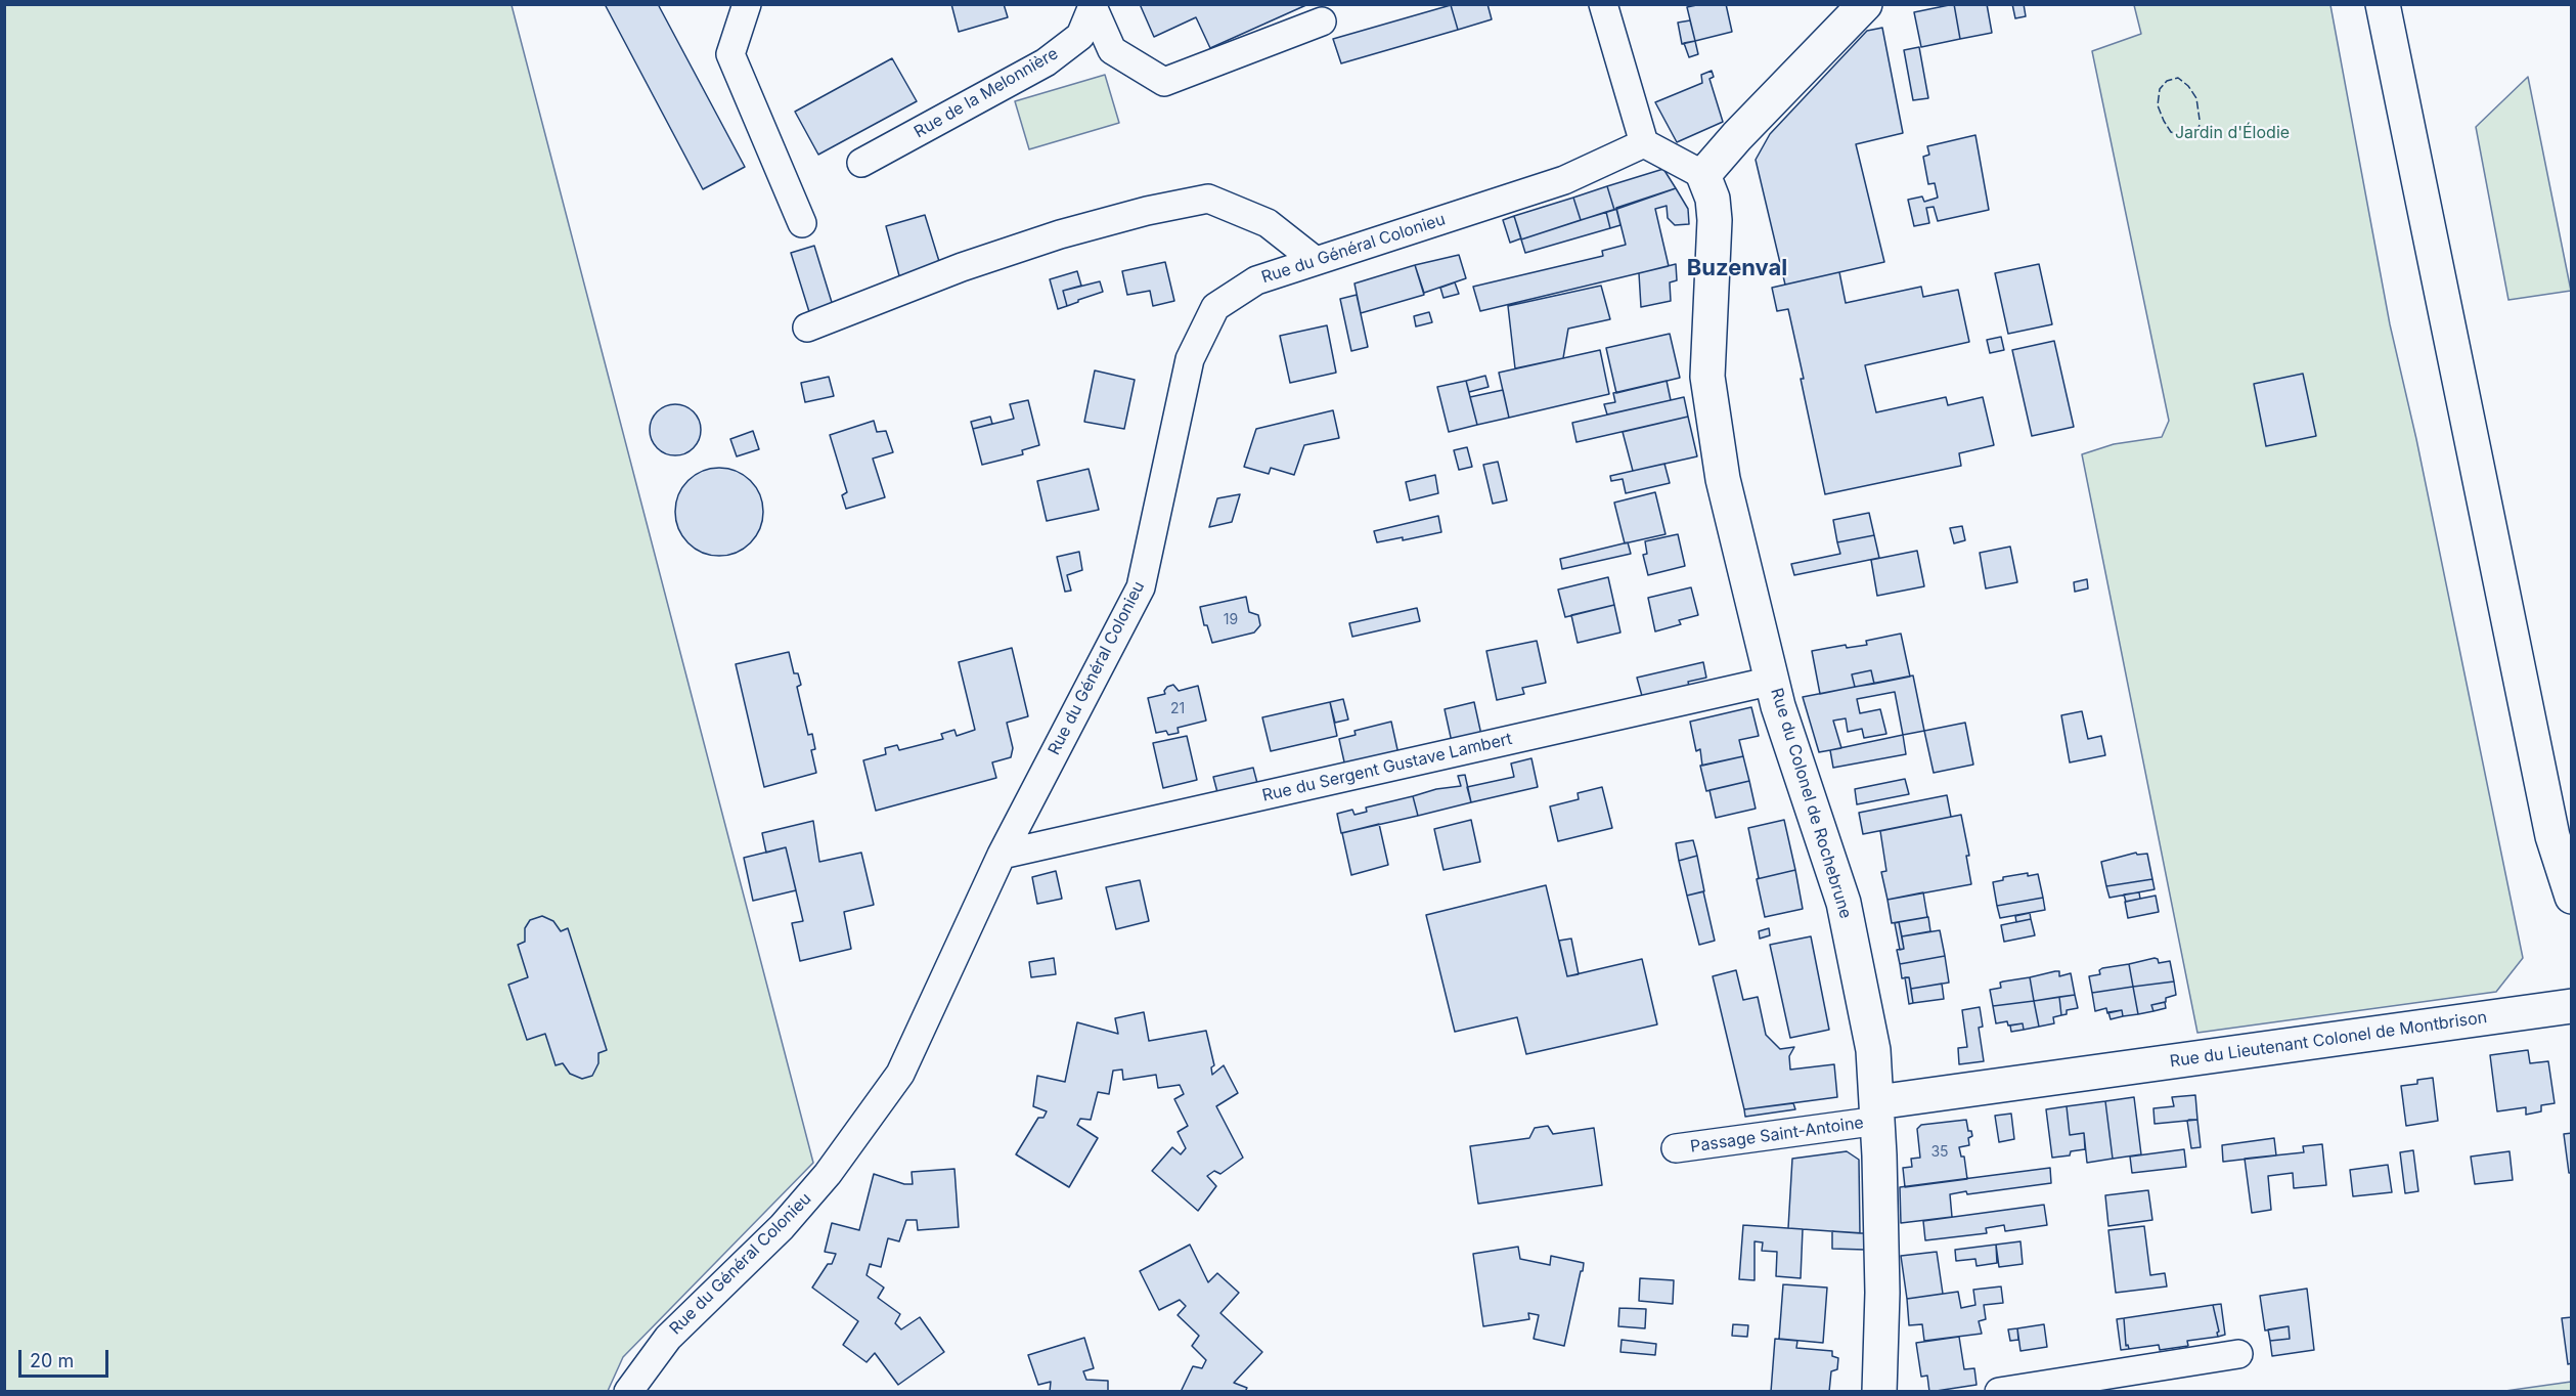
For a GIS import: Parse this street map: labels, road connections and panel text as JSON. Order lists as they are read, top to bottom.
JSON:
{
  "streets": {
    "street": [
      "Rue de la Melonnière",
      "Rue du Général Colonieu",
      "Rue du Sergent Gustave Lambert",
      "Rue du Colonel de Rochebrune",
      "Rue du Lieutenant Colonel de Montbrison",
      "Passage Saint-Antoine"
    ]
  },
  "crossings": [
    ["Rue du Général Colonieu", "Rue du Sergent Gustave Lambert"],
    ["Rue du Sergent Gustave Lambert", "Rue du Colonel de Rochebrune"],
    ["Rue du Colonel de Rochebrune", "Rue du Lieutenant Colonel de Montbrison"],
    ["Rue du Colonel de Rochebrune", "Passage Saint-Antoine"],
    ["Rue du Lieutenant Colonel de Montbrison", "Passage Saint-Antoine"]
  ],
  "districts": ["Buzenval"],
  "parks": ["Jardin d'Élodie"],
  "house_numbers": ["19", "21", "35"],
  "scale_bar": "20 m"
}
